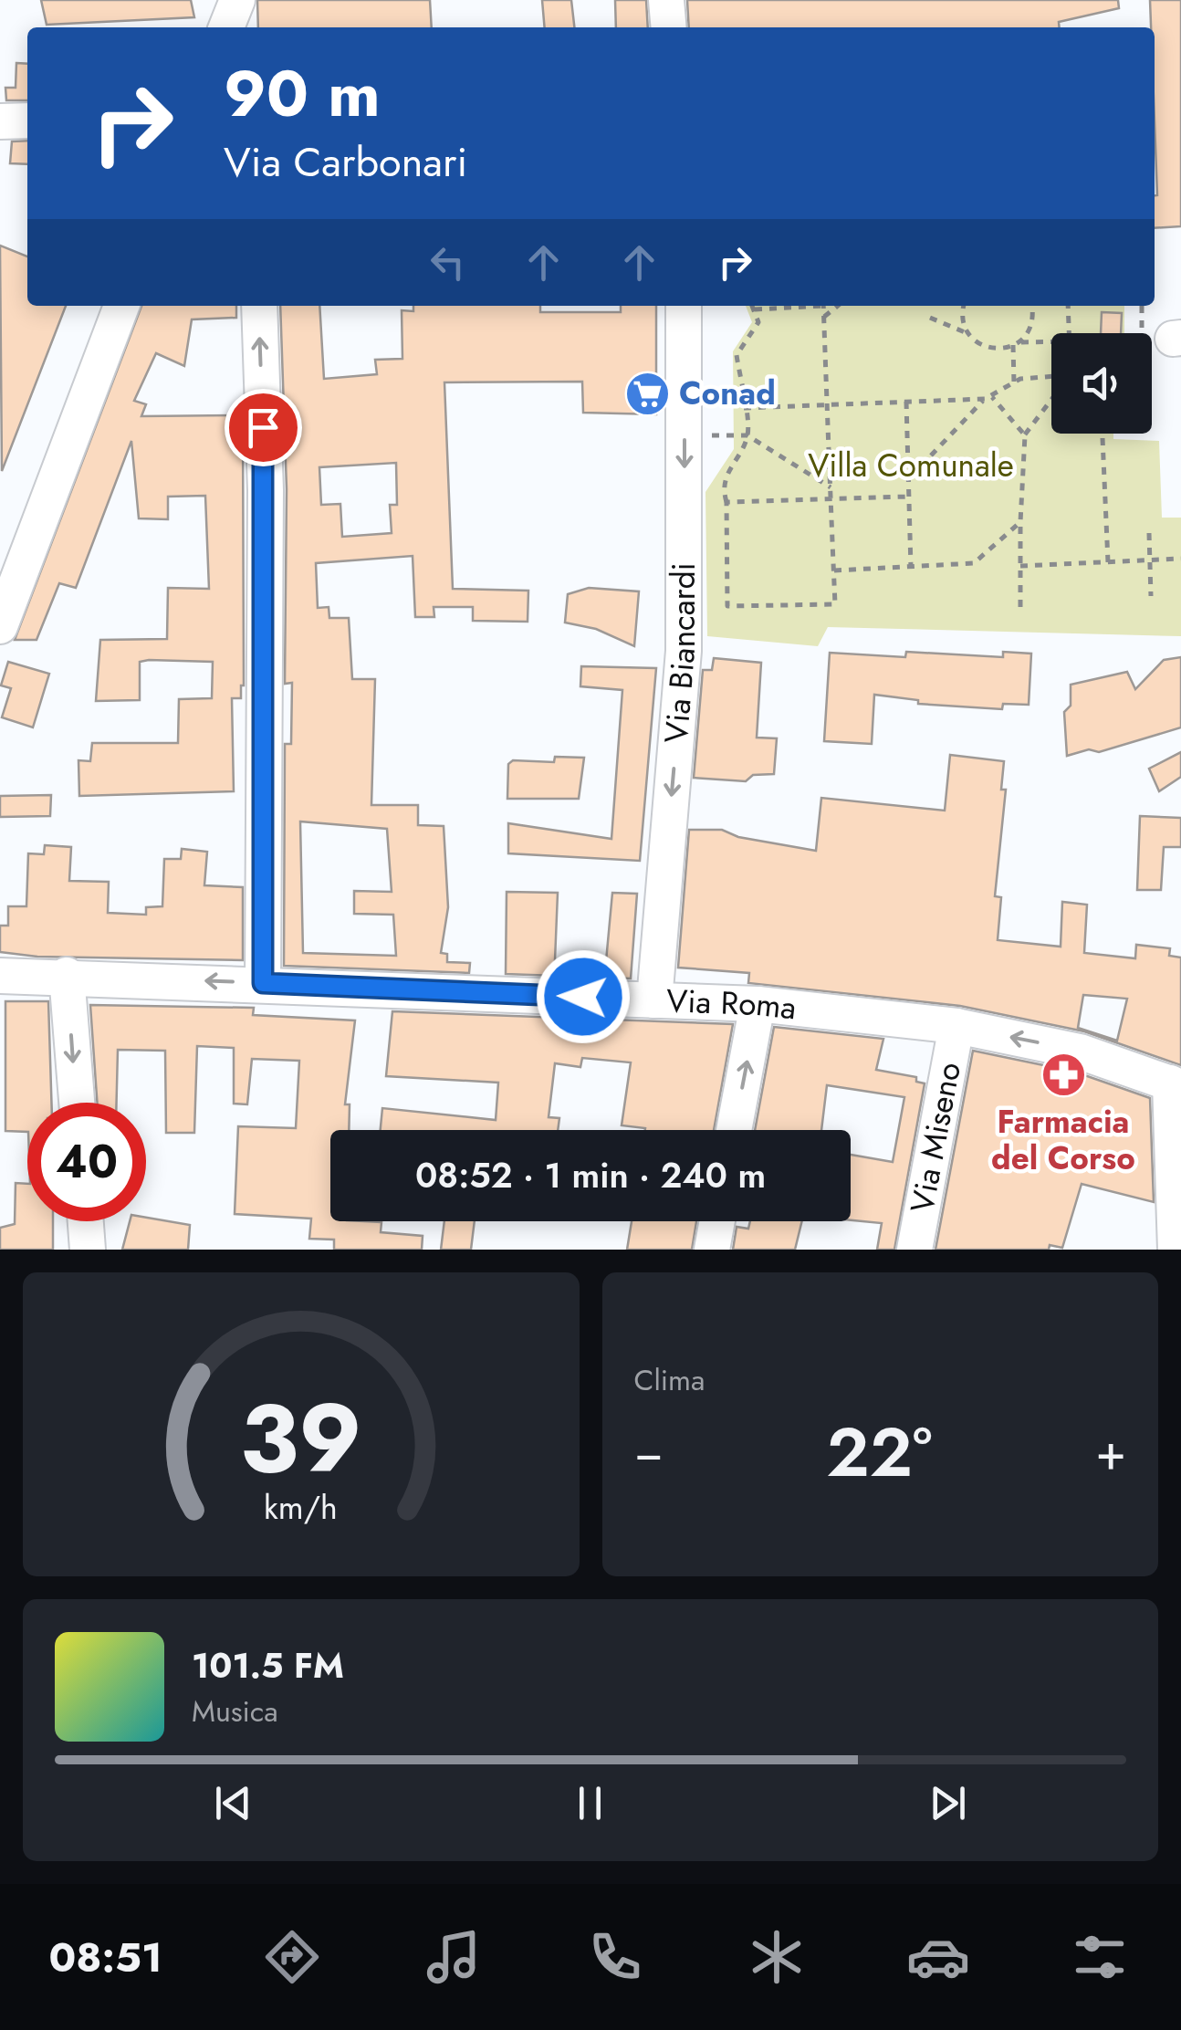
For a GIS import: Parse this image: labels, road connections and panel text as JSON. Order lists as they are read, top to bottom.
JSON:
{
  "streets": {
    "street": ["Via Biancardi", "Via Roma", "Via Miseno"]
  },
  "crossings": [
    ["Via Biancardi", "Via Roma"],
    ["Via Roma", "Via Miseno"]
  ],
  "one_way": ["Via Biancardi", "Via Roma"],
  "parks": ["Villa Comunale"],
  "places": {
    "supermarket": ["Conad"],
    "pharmacy": ["Farmacia del Corso"]
  },
  "page": {
    "turn": ["90 m", "Via Carbonari"],
    "limit": "40",
    "trip": "08:52 · 1 min · 240 m",
    "tile": "Clima",
    "heat": ["−", "22°", "+"],
    "song": ["101.5 FM", "Musica"],
    "tabs": "08:51",
    "gauge": ["39", "km/h"]
  }
}
